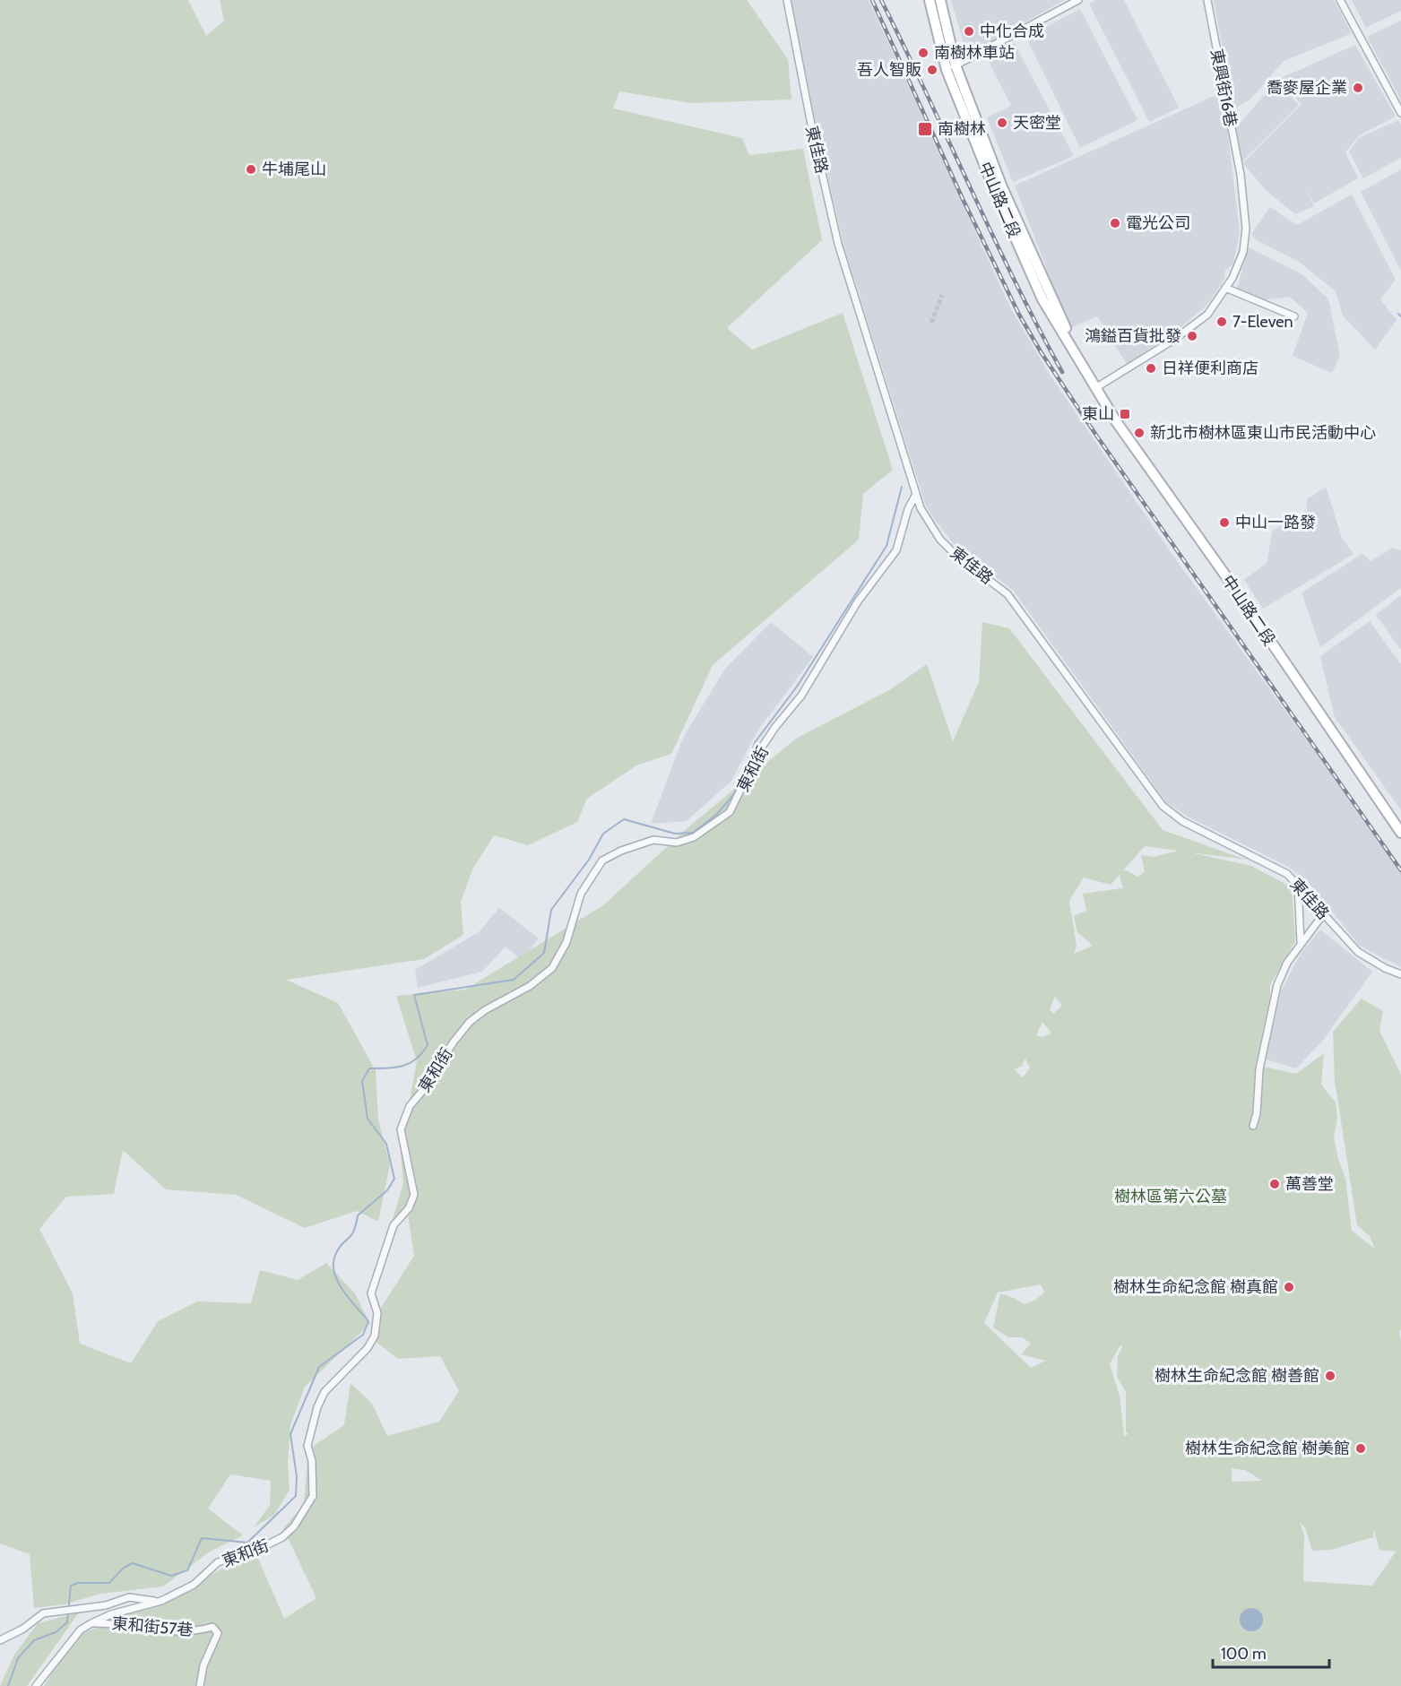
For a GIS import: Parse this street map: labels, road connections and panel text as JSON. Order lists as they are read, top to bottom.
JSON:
{
  "streets": {
    "main road": ["中山路二段"],
    "street": [
      "東興街16巷",
      "東佳路",
      "東和街",
      "東和街57巷"
    ]
  },
  "crossings": [
    ["東興街16巷", "中山路二段"],
    ["東佳路", "東和街"],
    ["東和街", "東和街57巷"]
  ],
  "parks": ["樹林區第六公墓"],
  "places": {
    "other": [
      "中化合成",
      "南樹林車站",
      "吾人智販",
      "喬麥屋企業",
      "天密堂",
      "牛埔尾山",
      "電光公司",
      "7-Eleven",
      "鴻鎰百貨批發",
      "日祥便利商店",
      "新北市樹林區東山市民活動中心",
      "中山一路發",
      "萬善堂",
      "樹林生命紀念館 樹真館",
      "樹林生命紀念館 樹善館",
      "樹林生命紀念館 樹美館"
    ],
    "transit": ["南樹林", "東山"]
  },
  "scale_bar": "100 m"
}
